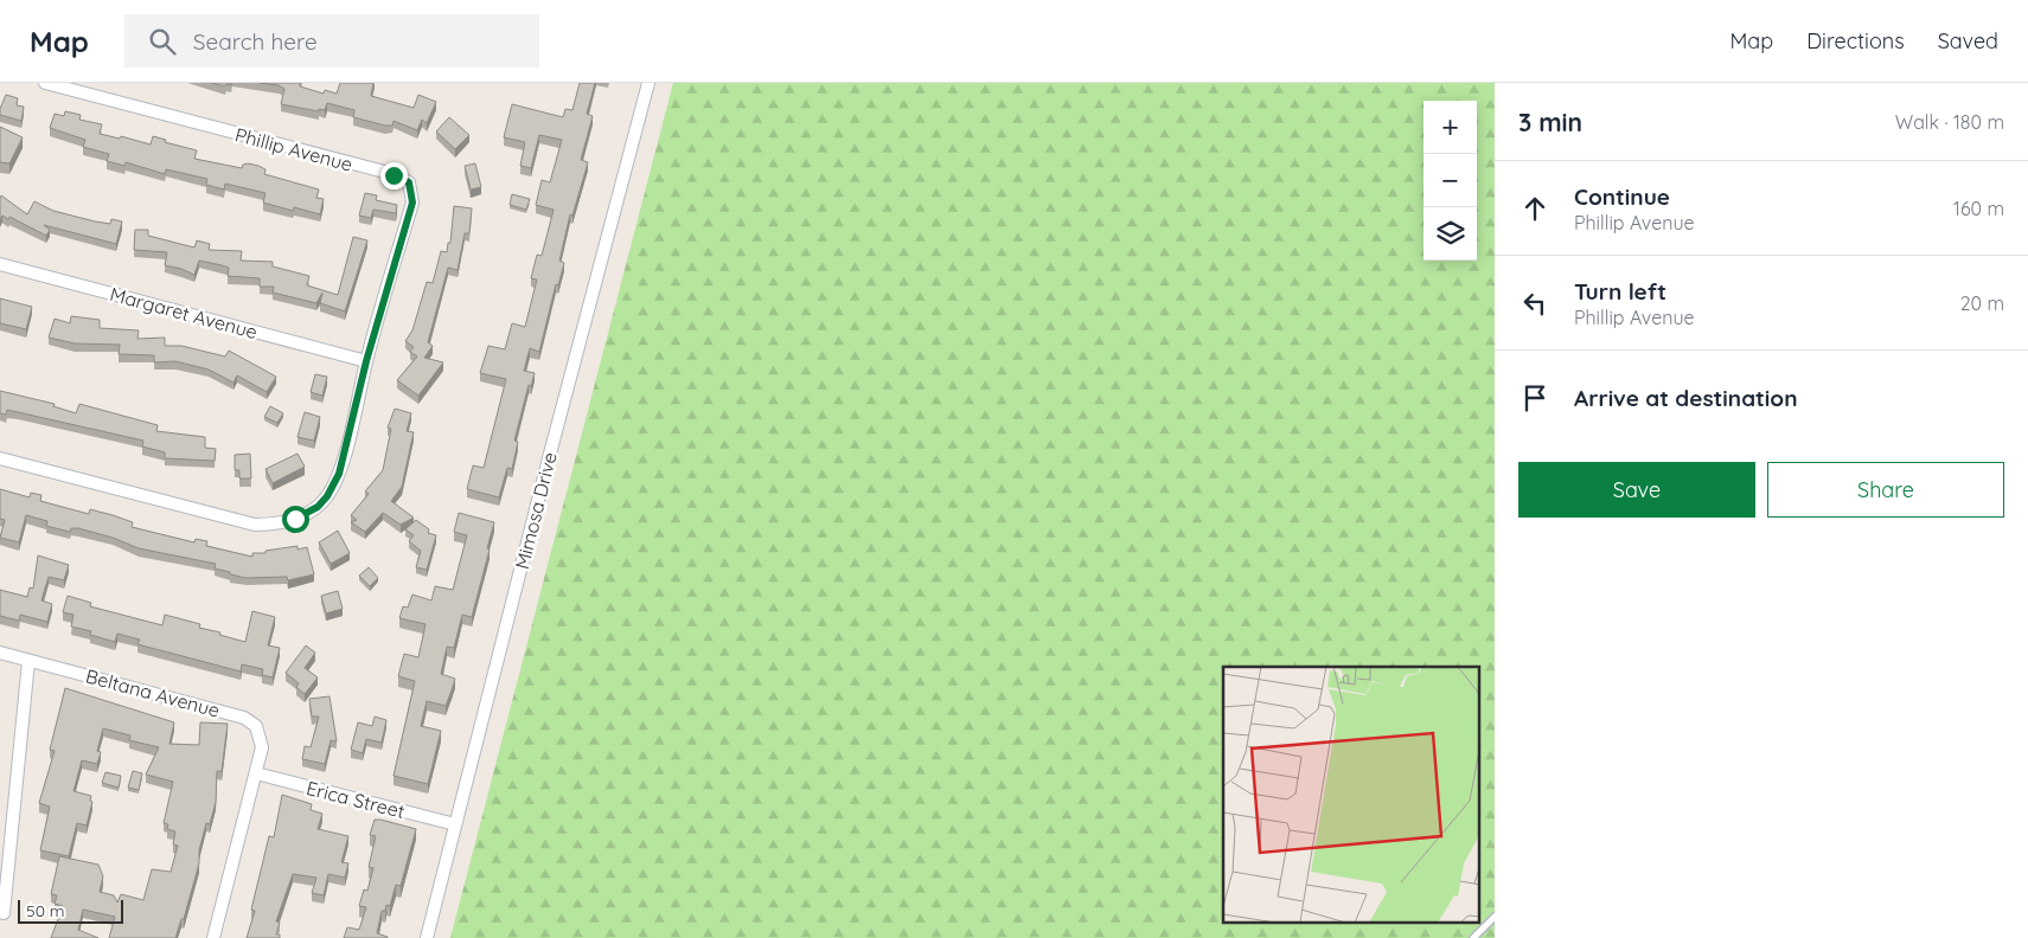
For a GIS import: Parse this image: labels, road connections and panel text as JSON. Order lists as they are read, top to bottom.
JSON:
{
  "streets": {
    "street": [
      "Phillip Avenue",
      "Margaret Avenue",
      "Mimosa Drive",
      "Beltana Avenue",
      "Erica Street"
    ]
  },
  "crossings": [
    ["Phillip Avenue", "Margaret Avenue"],
    ["Mimosa Drive", "Erica Street"],
    ["Beltana Avenue", "Erica Street"]
  ],
  "scale_bar": "50 m",
  "page": {
    "header": "Map",
    "search": "Search here",
    "nav": ["Map", "Directions", "Saved"],
    "heading": ["3 min", "Walk · 180 m"],
    "map_buttons": ["+", "−"],
    "list": [
      ["Continue", "Phillip Avenue", "160 m"],
      ["Turn left", "Phillip Avenue", "20 m"],
      "Arrive at destination"
    ],
    "buttons": ["Save", "Share"],
    "scale": "50 m"
  }
}
